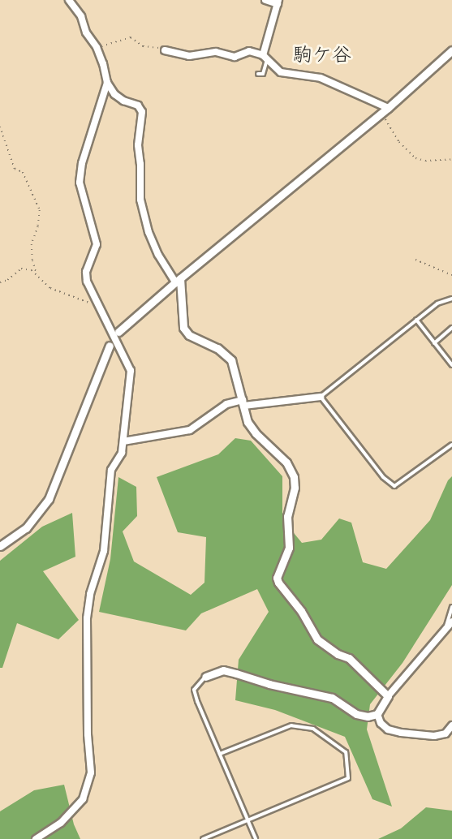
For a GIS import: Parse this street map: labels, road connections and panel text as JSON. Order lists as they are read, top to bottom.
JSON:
{
  "districts": ["駒ケ谷"]
}
